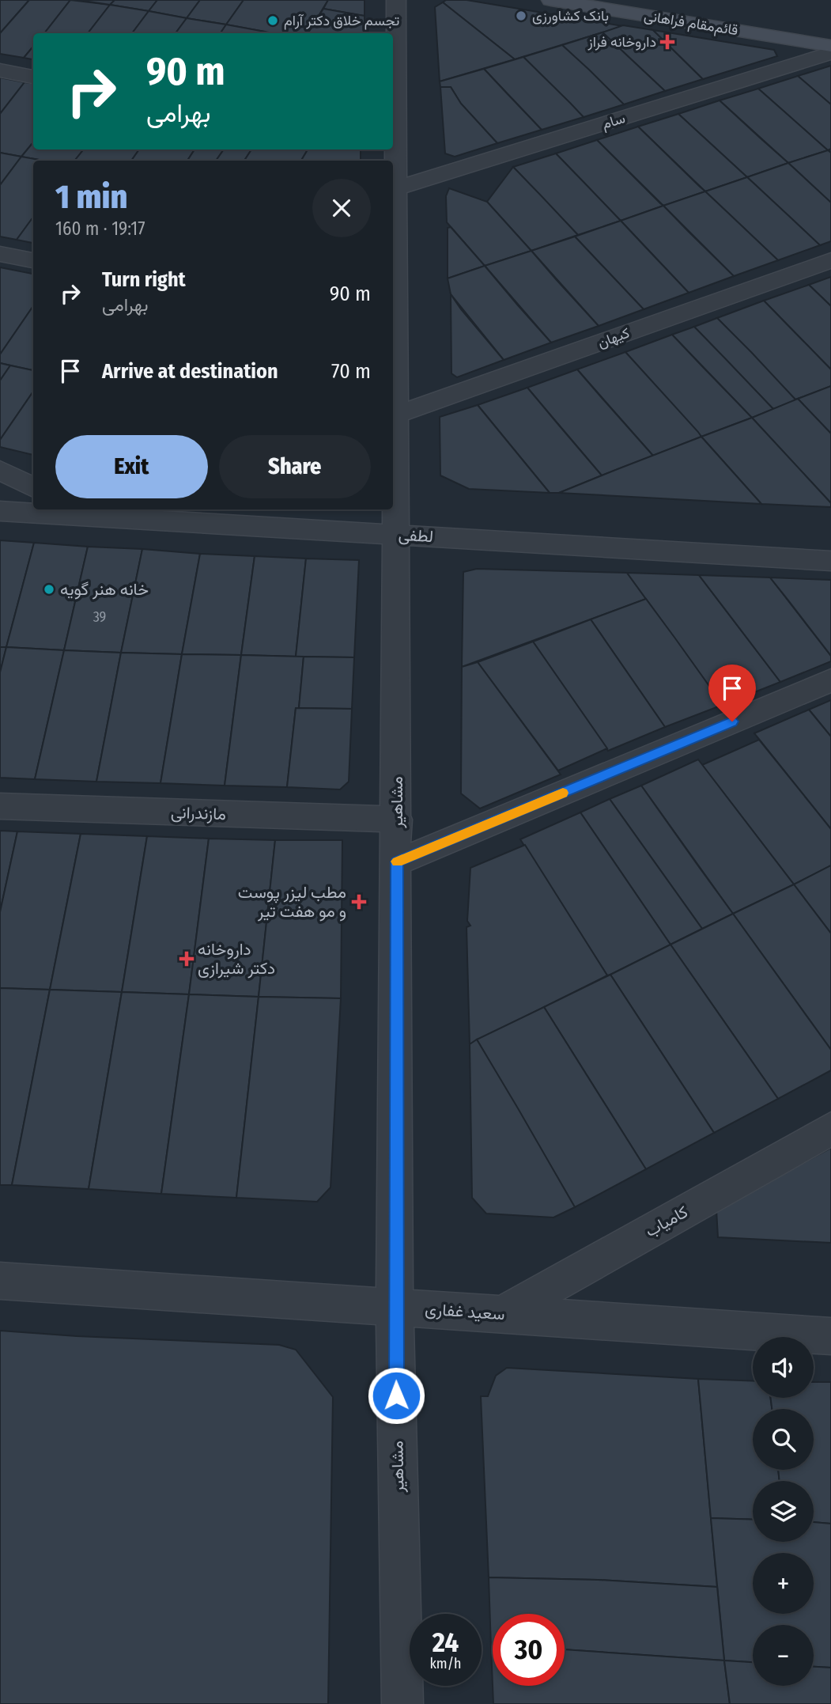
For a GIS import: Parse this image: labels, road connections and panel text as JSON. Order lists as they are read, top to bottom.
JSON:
{
  "streets": {
    "main road": ["قائم‌مقام فراهانی"],
    "street": [
      "سام",
      "کیهان",
      "لطفی",
      "مشاهیر",
      "مازندرانی",
      "کامیاب",
      "سعید غفاری"
    ]
  },
  "crossings": [
    ["سام", "مشاهیر"],
    ["کیهان", "مشاهیر"],
    ["لطفی", "مشاهیر"],
    ["مشاهیر", "مازندرانی"],
    ["مشاهیر", "سعید غفاری"],
    ["کامیاب", "سعید غفاری"]
  ],
  "places": {
    "other": ["بانک کشاورزی", "تجسم خلاق دکتر آرام", "خانه هنر گویه"],
    "health": ["داروخانه فراز", "مطب لیزر پوست و مو هفت تیر", "داروخانه دکتر شیرازی"]
  },
  "house_numbers": ["39"],
  "page": {
    "turn": ["90 m", "بهرامی"],
    "heading": ["1 min", "160 m · 19:17"],
    "list": [
      {
        "name": "Turn right",
        "note": "بهرامی",
        "value": "90 m"
      },
      {
        "name": "Arrive at destination",
        "value": "70 m"
      }
    ],
    "buttons": ["Exit", "Share"],
    "map_buttons": ["+", "−"],
    "speed": "24 km/h",
    "limit": "30"
  }
}
